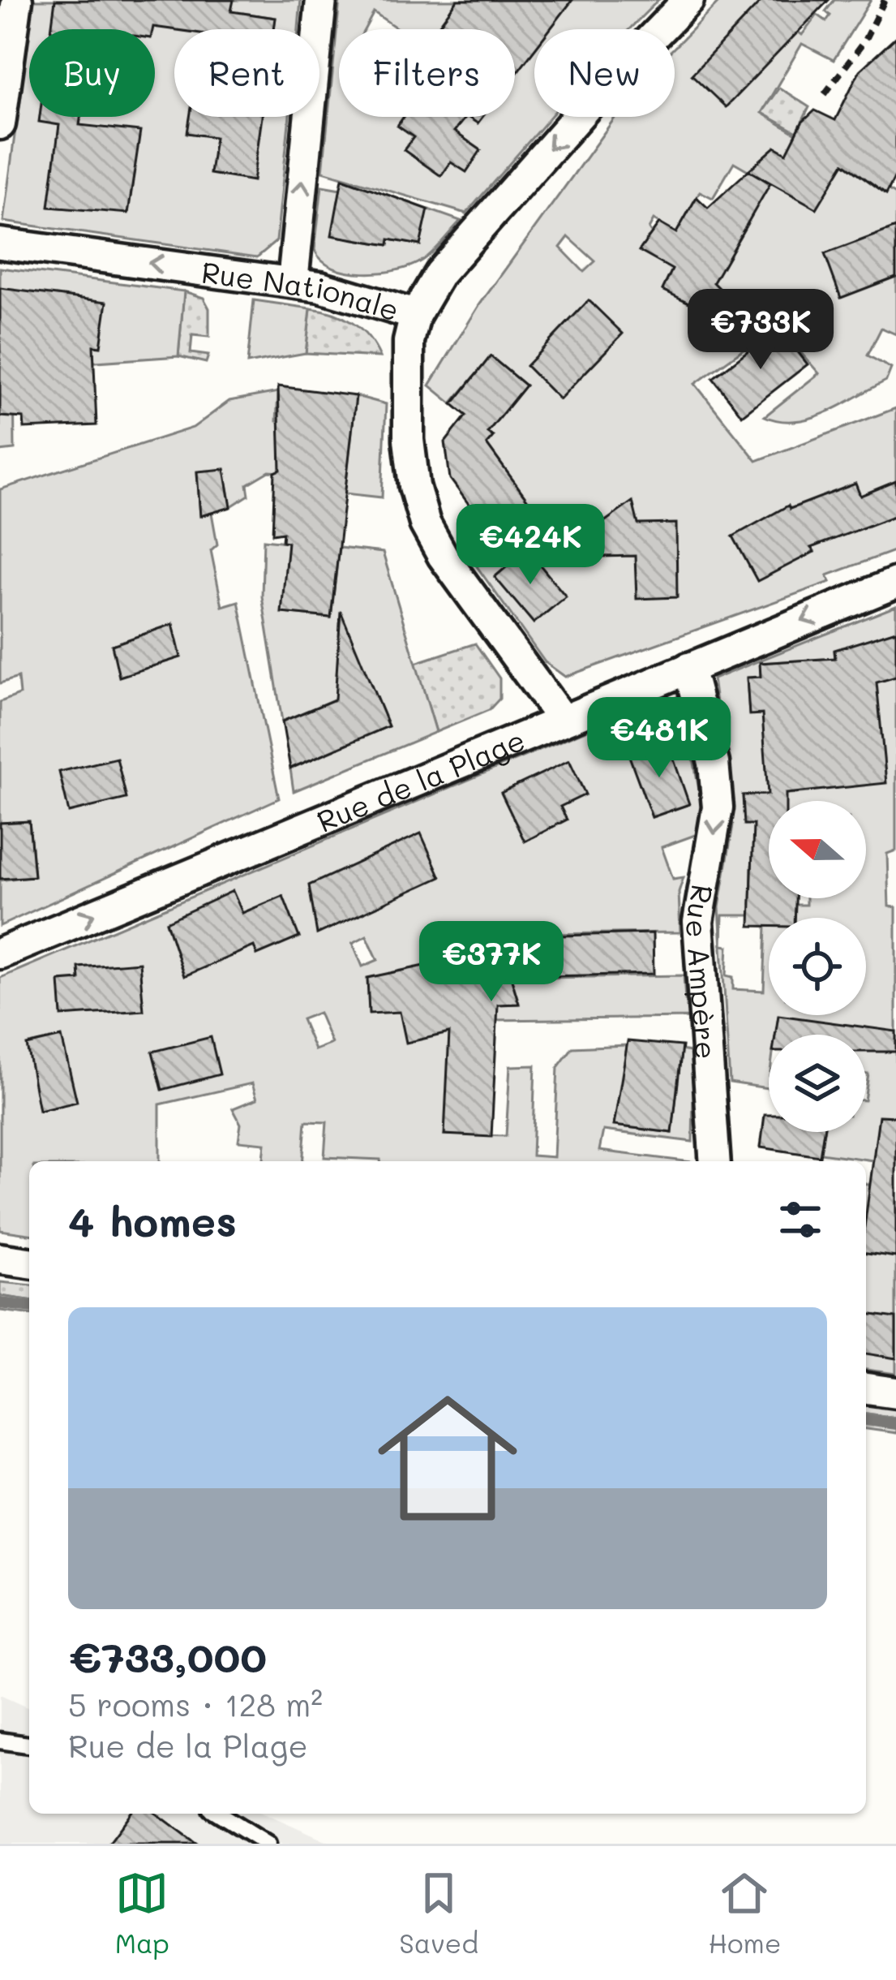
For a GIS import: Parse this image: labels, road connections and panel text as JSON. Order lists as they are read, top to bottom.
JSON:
{
  "streets": {
    "street": ["Rue Nationale", "Rue de la Plage", "Rue Ampère"]
  },
  "crossings": [
    ["Rue de la Plage", "Rue Ampère"]
  ],
  "one_way": ["Rue Nationale", "Rue Ampère"],
  "north": "left",
  "page": {
    "chip": [
      "Buy",
      "Rent",
      "Filters",
      "New"
    ],
    "price": [
      "€733K",
      "€424K",
      "€481K",
      "€377K"
    ],
    "heading": "4 homes",
    "list": [
      {
        "name": "€733,000",
        "note": "5 rooms · 128 m² · Rue de la Plage"
      }
    ],
    "tabs": ["Map", "Saved", "Home"]
  }
}
